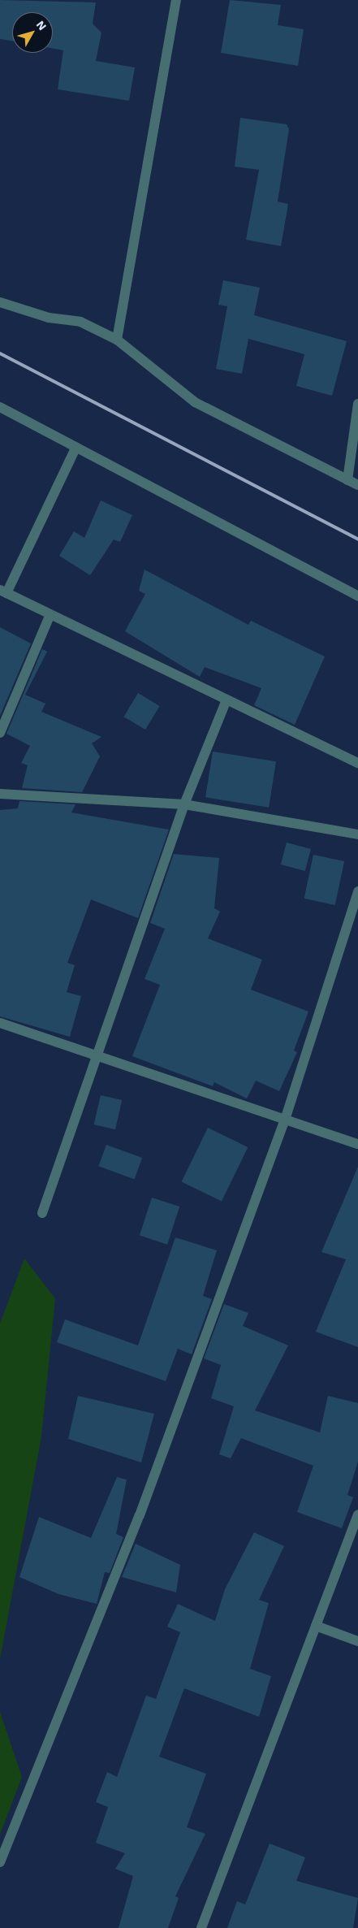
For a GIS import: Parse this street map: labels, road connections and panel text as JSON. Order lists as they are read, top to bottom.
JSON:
{
  "north": "top right"
}
